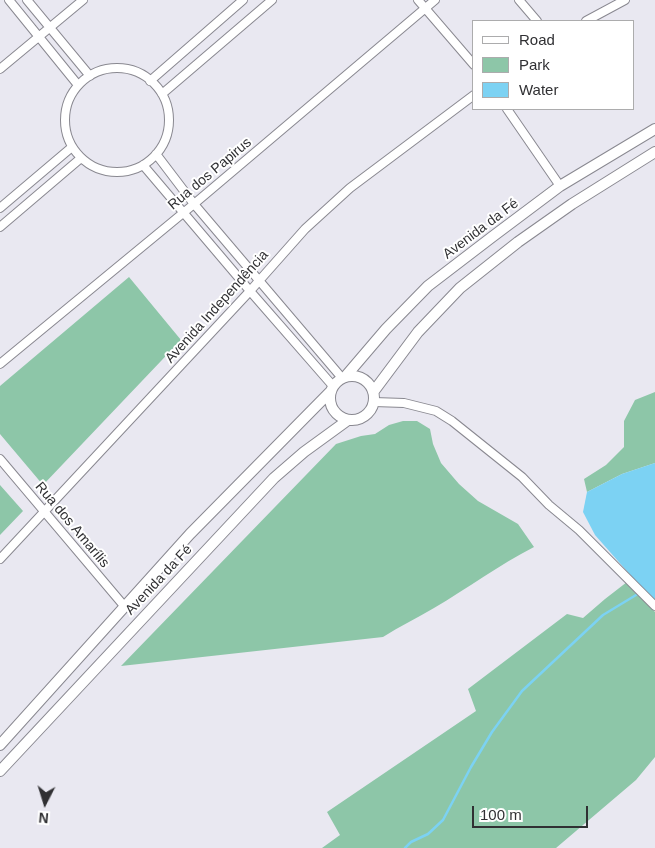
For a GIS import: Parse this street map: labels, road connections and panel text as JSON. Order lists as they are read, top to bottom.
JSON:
{
  "streets": {
    "main road": ["Avenida da Fé"],
    "street": ["Rua dos Papirus", "Avenida Independência", "Rua dos Amarílis"]
  },
  "crossings": [
    ["Avenida da Fé", "Rua dos Amarílis"],
    ["Avenida Independência", "Rua dos Amarílis"]
  ],
  "legend": ["Road", "Park", "Water"],
  "scale_bar": "100 m",
  "north": "bottom"
}
